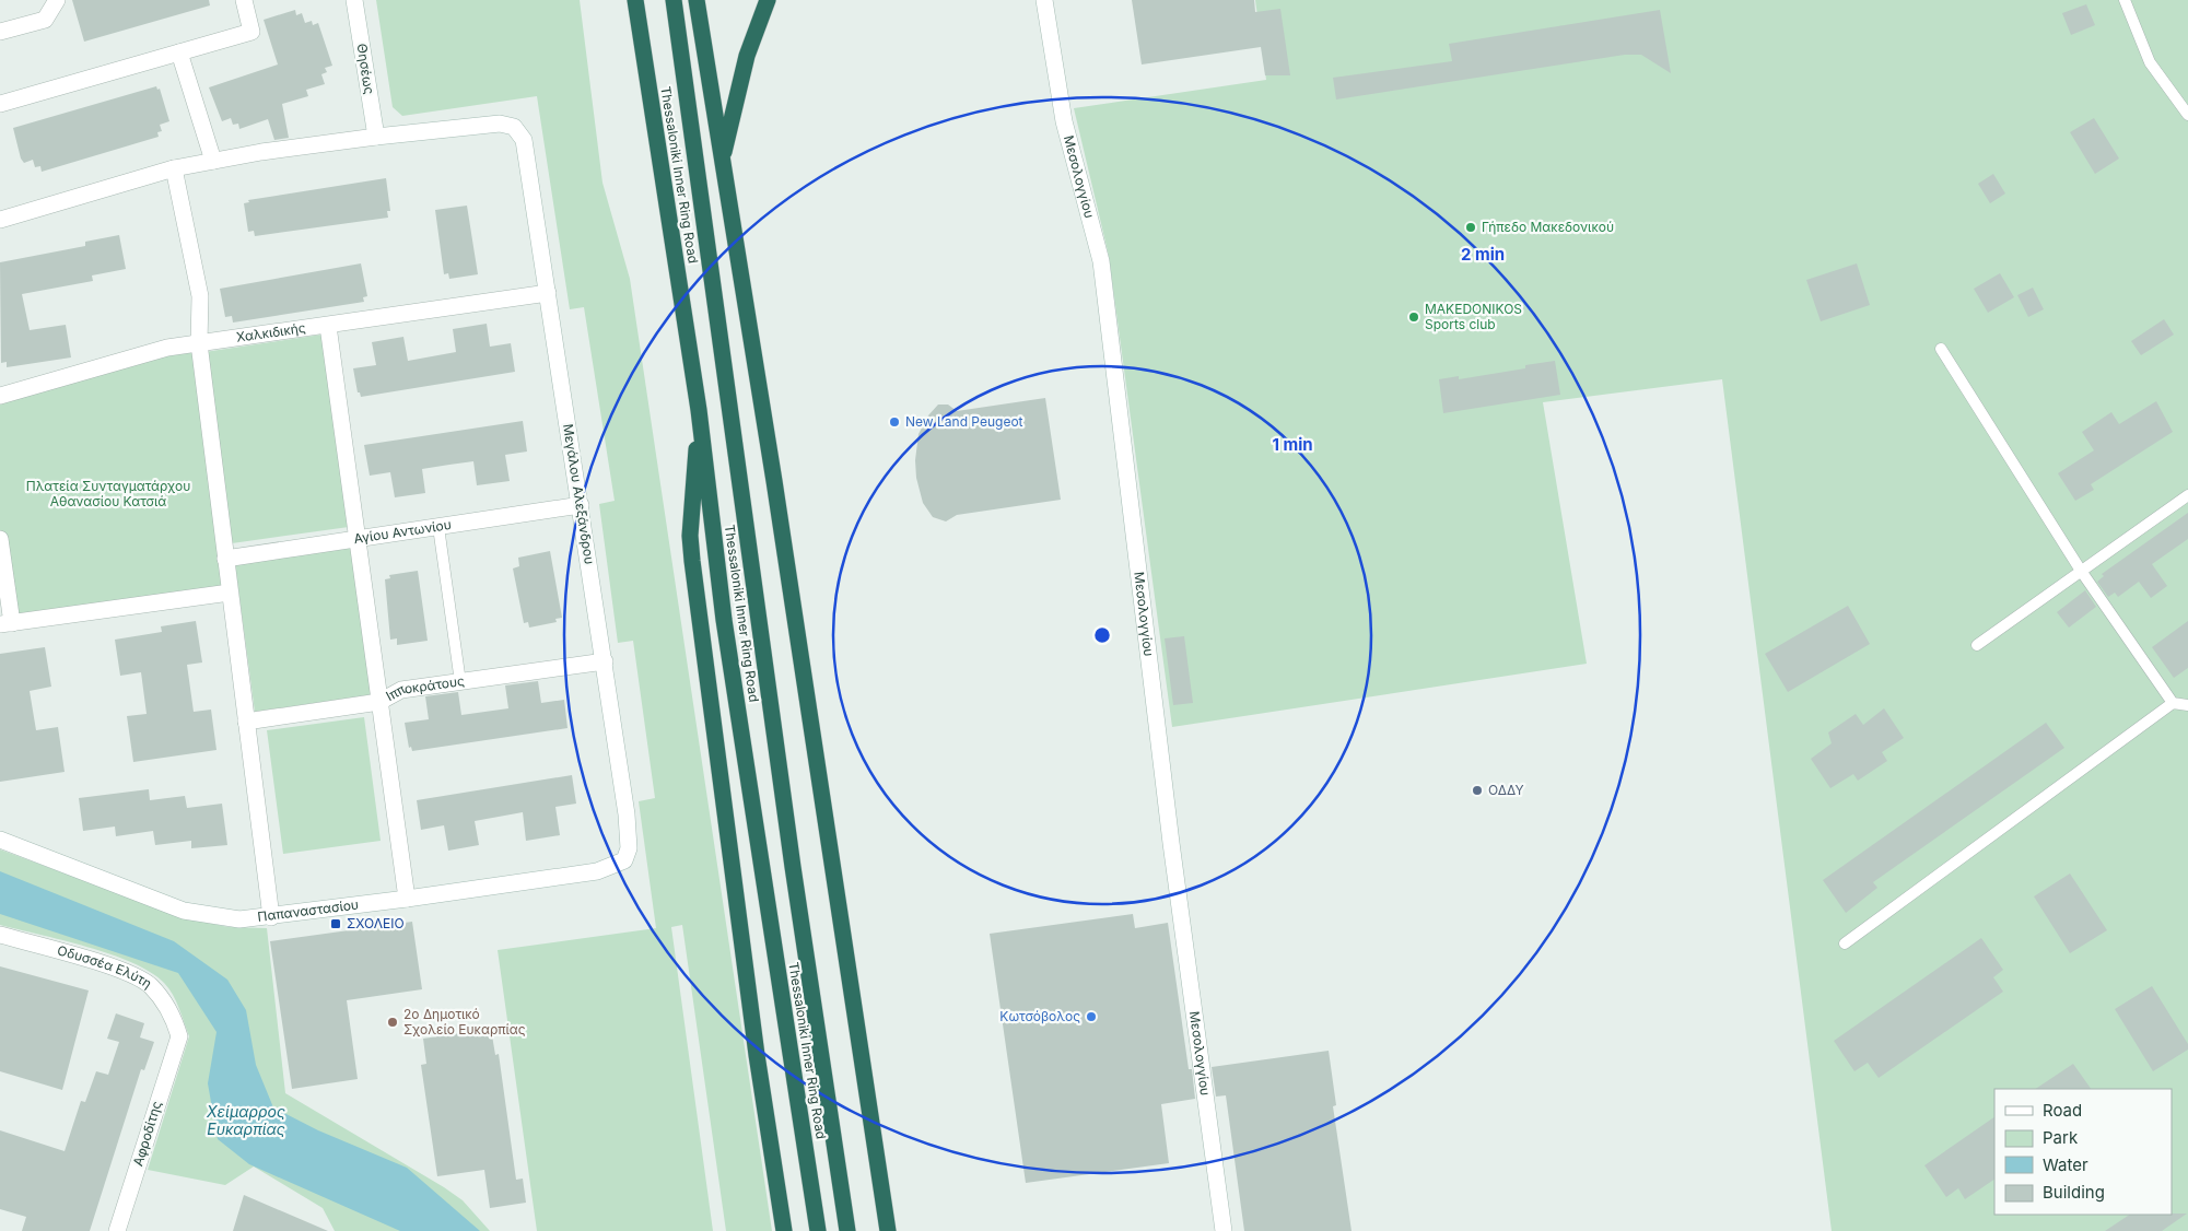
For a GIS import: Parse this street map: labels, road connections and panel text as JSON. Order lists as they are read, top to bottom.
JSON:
{
  "streets": {
    "highway": ["Thessaloniki Inner Ring Road"],
    "street": [
      "Θησέως",
      "Μεσολογγίου",
      "Χαλκιδικής",
      "Μεγάλου Αλεξάνδρου",
      "Αγίου Αντωνίου",
      "Ιπποκράτους",
      "Παπαναστασίου",
      "Οδυσσέα Ελύτη",
      "Αφροδίτης"
    ]
  },
  "crossings": [
    ["Θησέως", "Μεγάλου Αλεξάνδρου"],
    ["Χαλκιδικής", "Μεγάλου Αλεξάνδρου"],
    ["Μεγάλου Αλεξάνδρου", "Αγίου Αντωνίου"],
    ["Μεγάλου Αλεξάνδρου", "Ιπποκράτους"],
    ["Μεγάλου Αλεξάνδρου", "Παπαναστασίου"],
    ["Οδυσσέα Ελύτη", "Αφροδίτης"]
  ],
  "water": ["Χείμαρρος Ευκαρπίας"],
  "parks": ["Πλατεία Συνταγματάρχου Αθανασίου Κατσιά"],
  "places": {
    "other": [
      "Γήπεδο Μακεδονικού",
      "MAKEDONIKOS Sports club",
      "New Land Peugeot",
      "ΟΔΔΥ",
      "Κωτσόβολος",
      "2ο Δημοτικό Σχολείο Ευκαρπίας"
    ],
    "transit": ["ΣΧΟΛΕΙΟ"]
  },
  "legend": [
    "Road",
    "Park",
    "Water",
    "Building"
  ],
  "rings": ["2 min", "1 min"]
}
